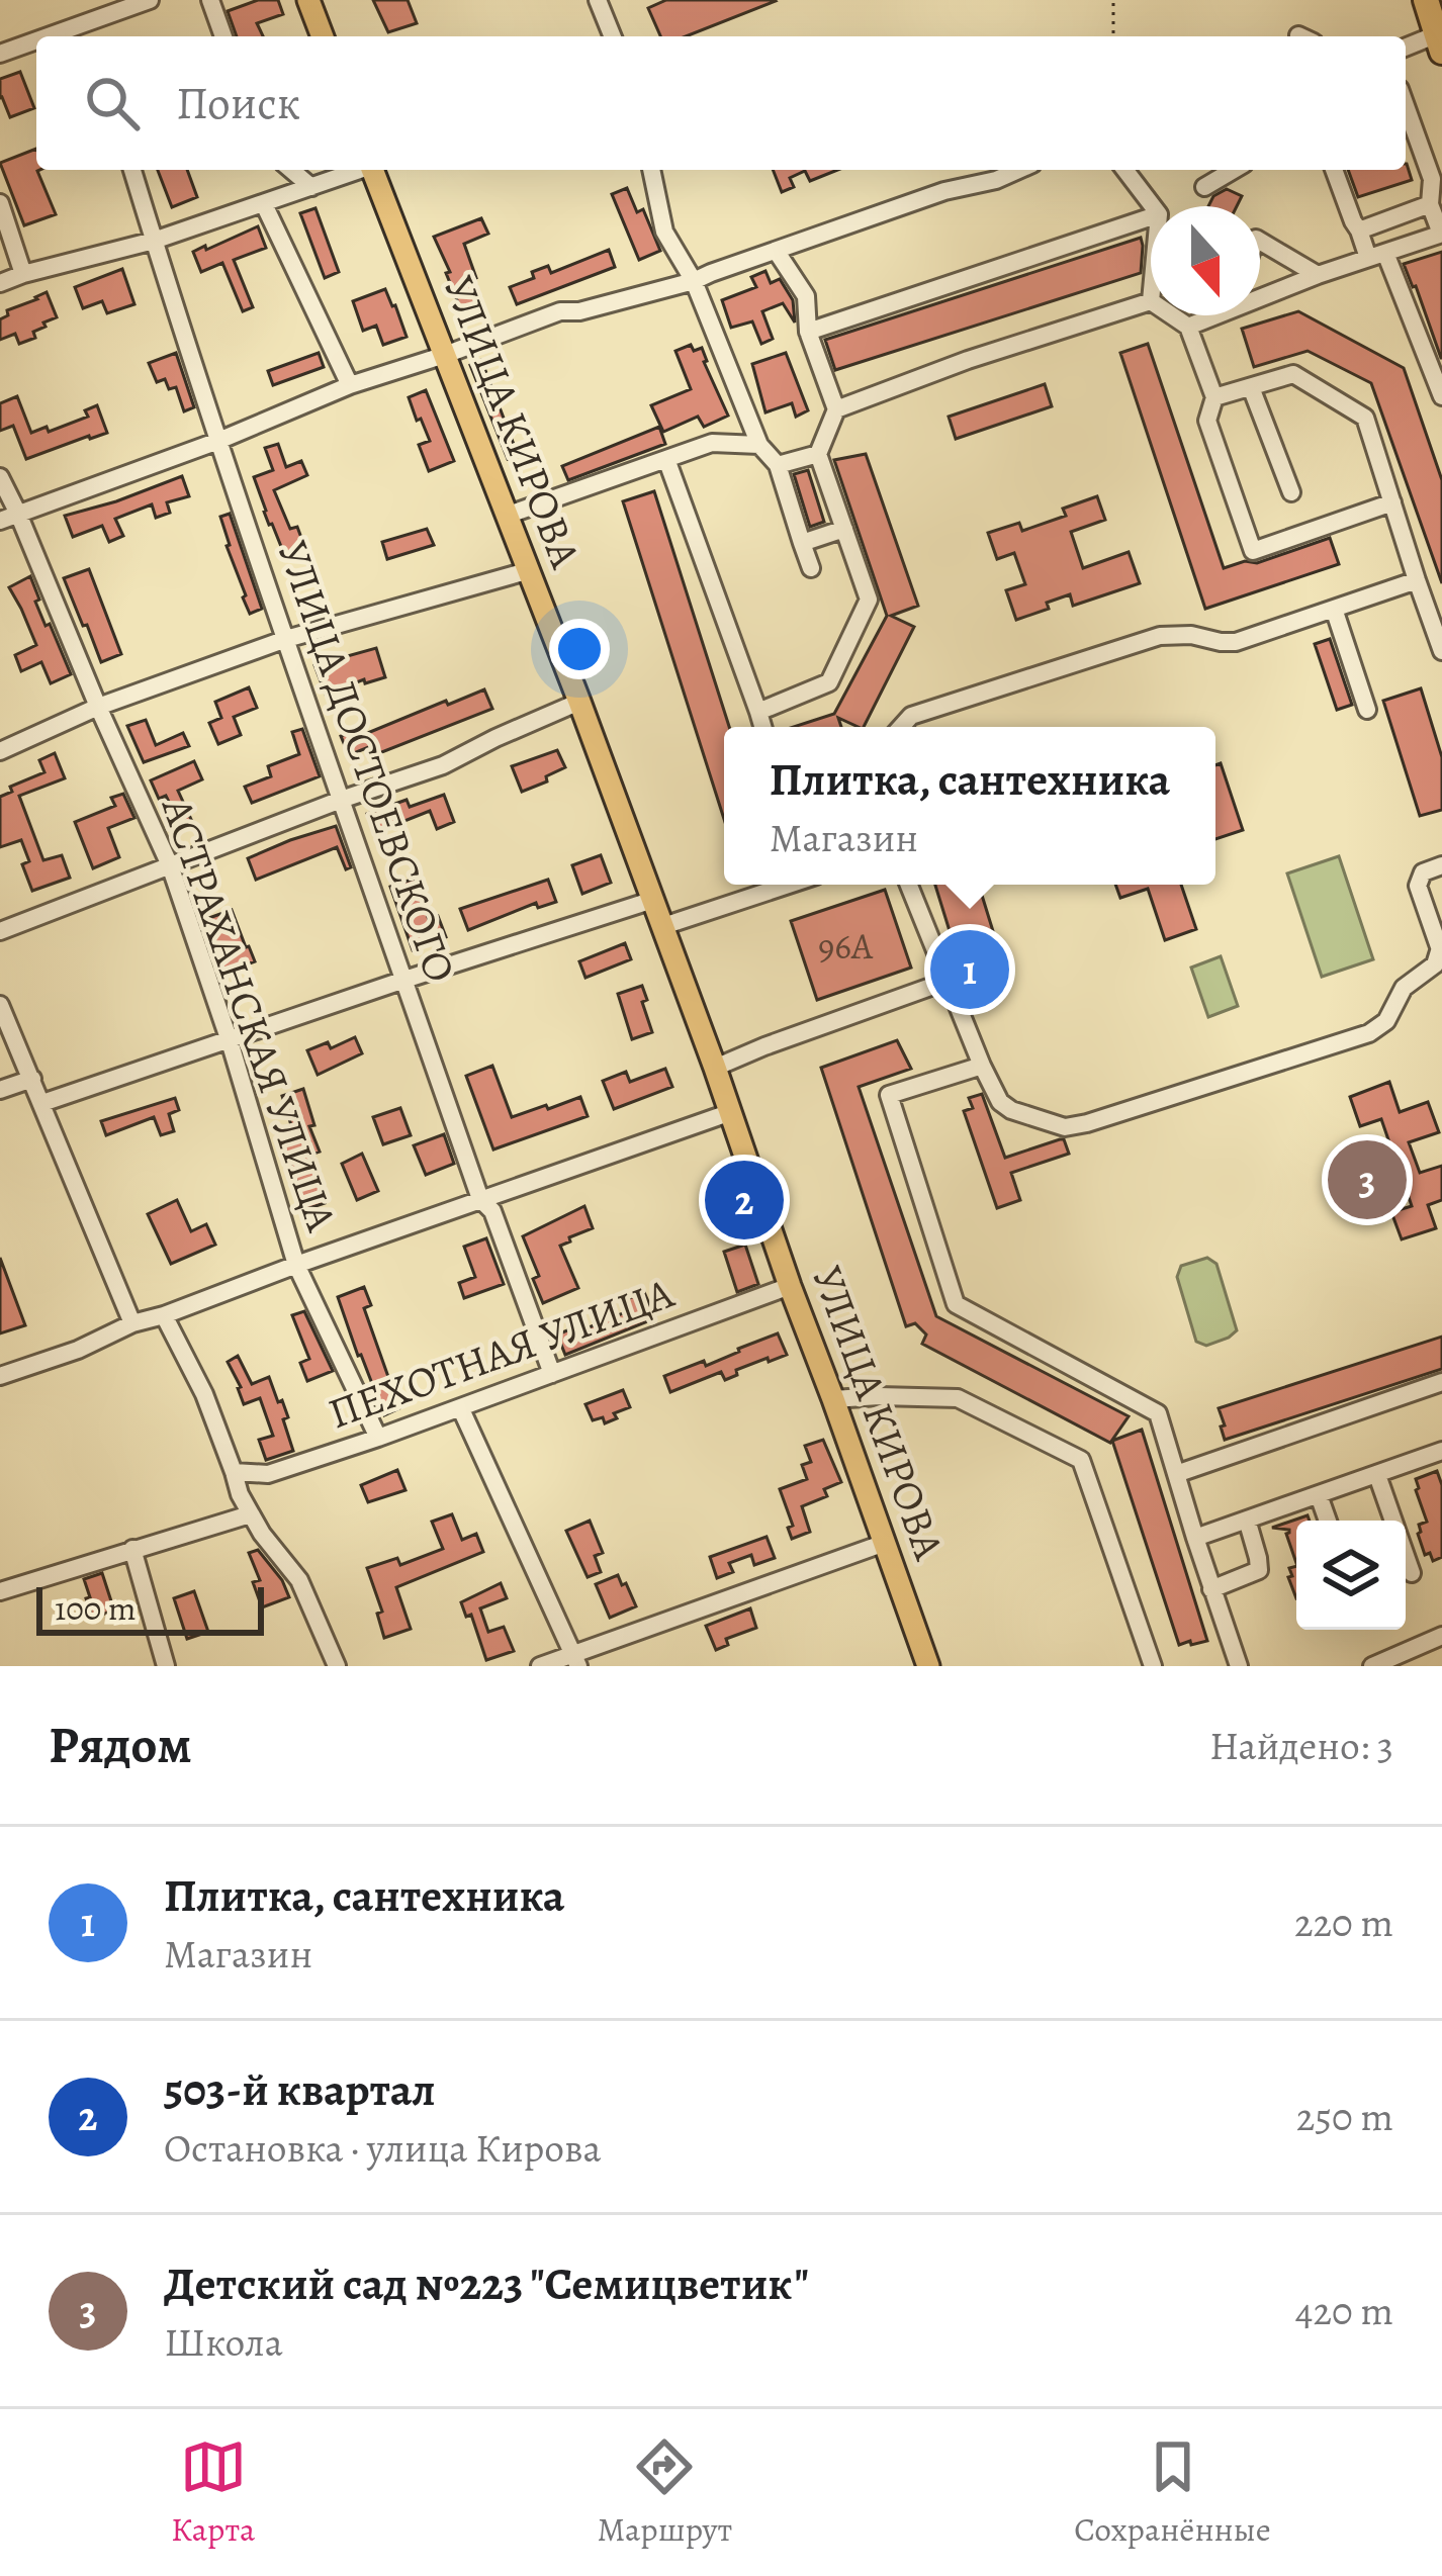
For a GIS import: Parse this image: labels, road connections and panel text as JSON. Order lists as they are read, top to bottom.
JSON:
{
  "streets": {
    "main road": ["УЛИЦА КИРОВА"],
    "street": ["УЛИЦА ДОСТОЕВСКОГО", "АСТРАХАНСКАЯ УЛИЦА", "ПЕХОТНАЯ УЛИЦА"]
  },
  "crossings": [
    ["УЛИЦА КИРОВА", "ПЕХОТНАЯ УЛИЦА"],
    ["УЛИЦА ДОСТОЕВСКОГО", "ПЕХОТНАЯ УЛИЦА"],
    ["АСТРАХАНСКАЯ УЛИЦА", "ПЕХОТНАЯ УЛИЦА"]
  ],
  "house_numbers": ["96А"],
  "scale_bar": "100 m",
  "north": "bottom",
  "page": {
    "search": "Поиск",
    "popup": ["Плитка, сантехника", "Магазин"],
    "pins": ["1", "3", "2"],
    "scale": "100 m",
    "heading": ["Рядом", "Найдено: 3"],
    "list": [
      {
        "mark": "1",
        "name": "Плитка, сантехника",
        "note": "Магазин",
        "value": "220 m"
      },
      {
        "mark": "2",
        "name": "503-й квартал",
        "note": "Остановка · улица Кирова",
        "value": "250 m"
      },
      {
        "mark": "3",
        "name": "Детский сад №223 \"Семицветик\"",
        "note": "Школа",
        "value": "420 m"
      }
    ],
    "nav": ["Карта", "Маршрут", "Сохранённые"]
  }
}
